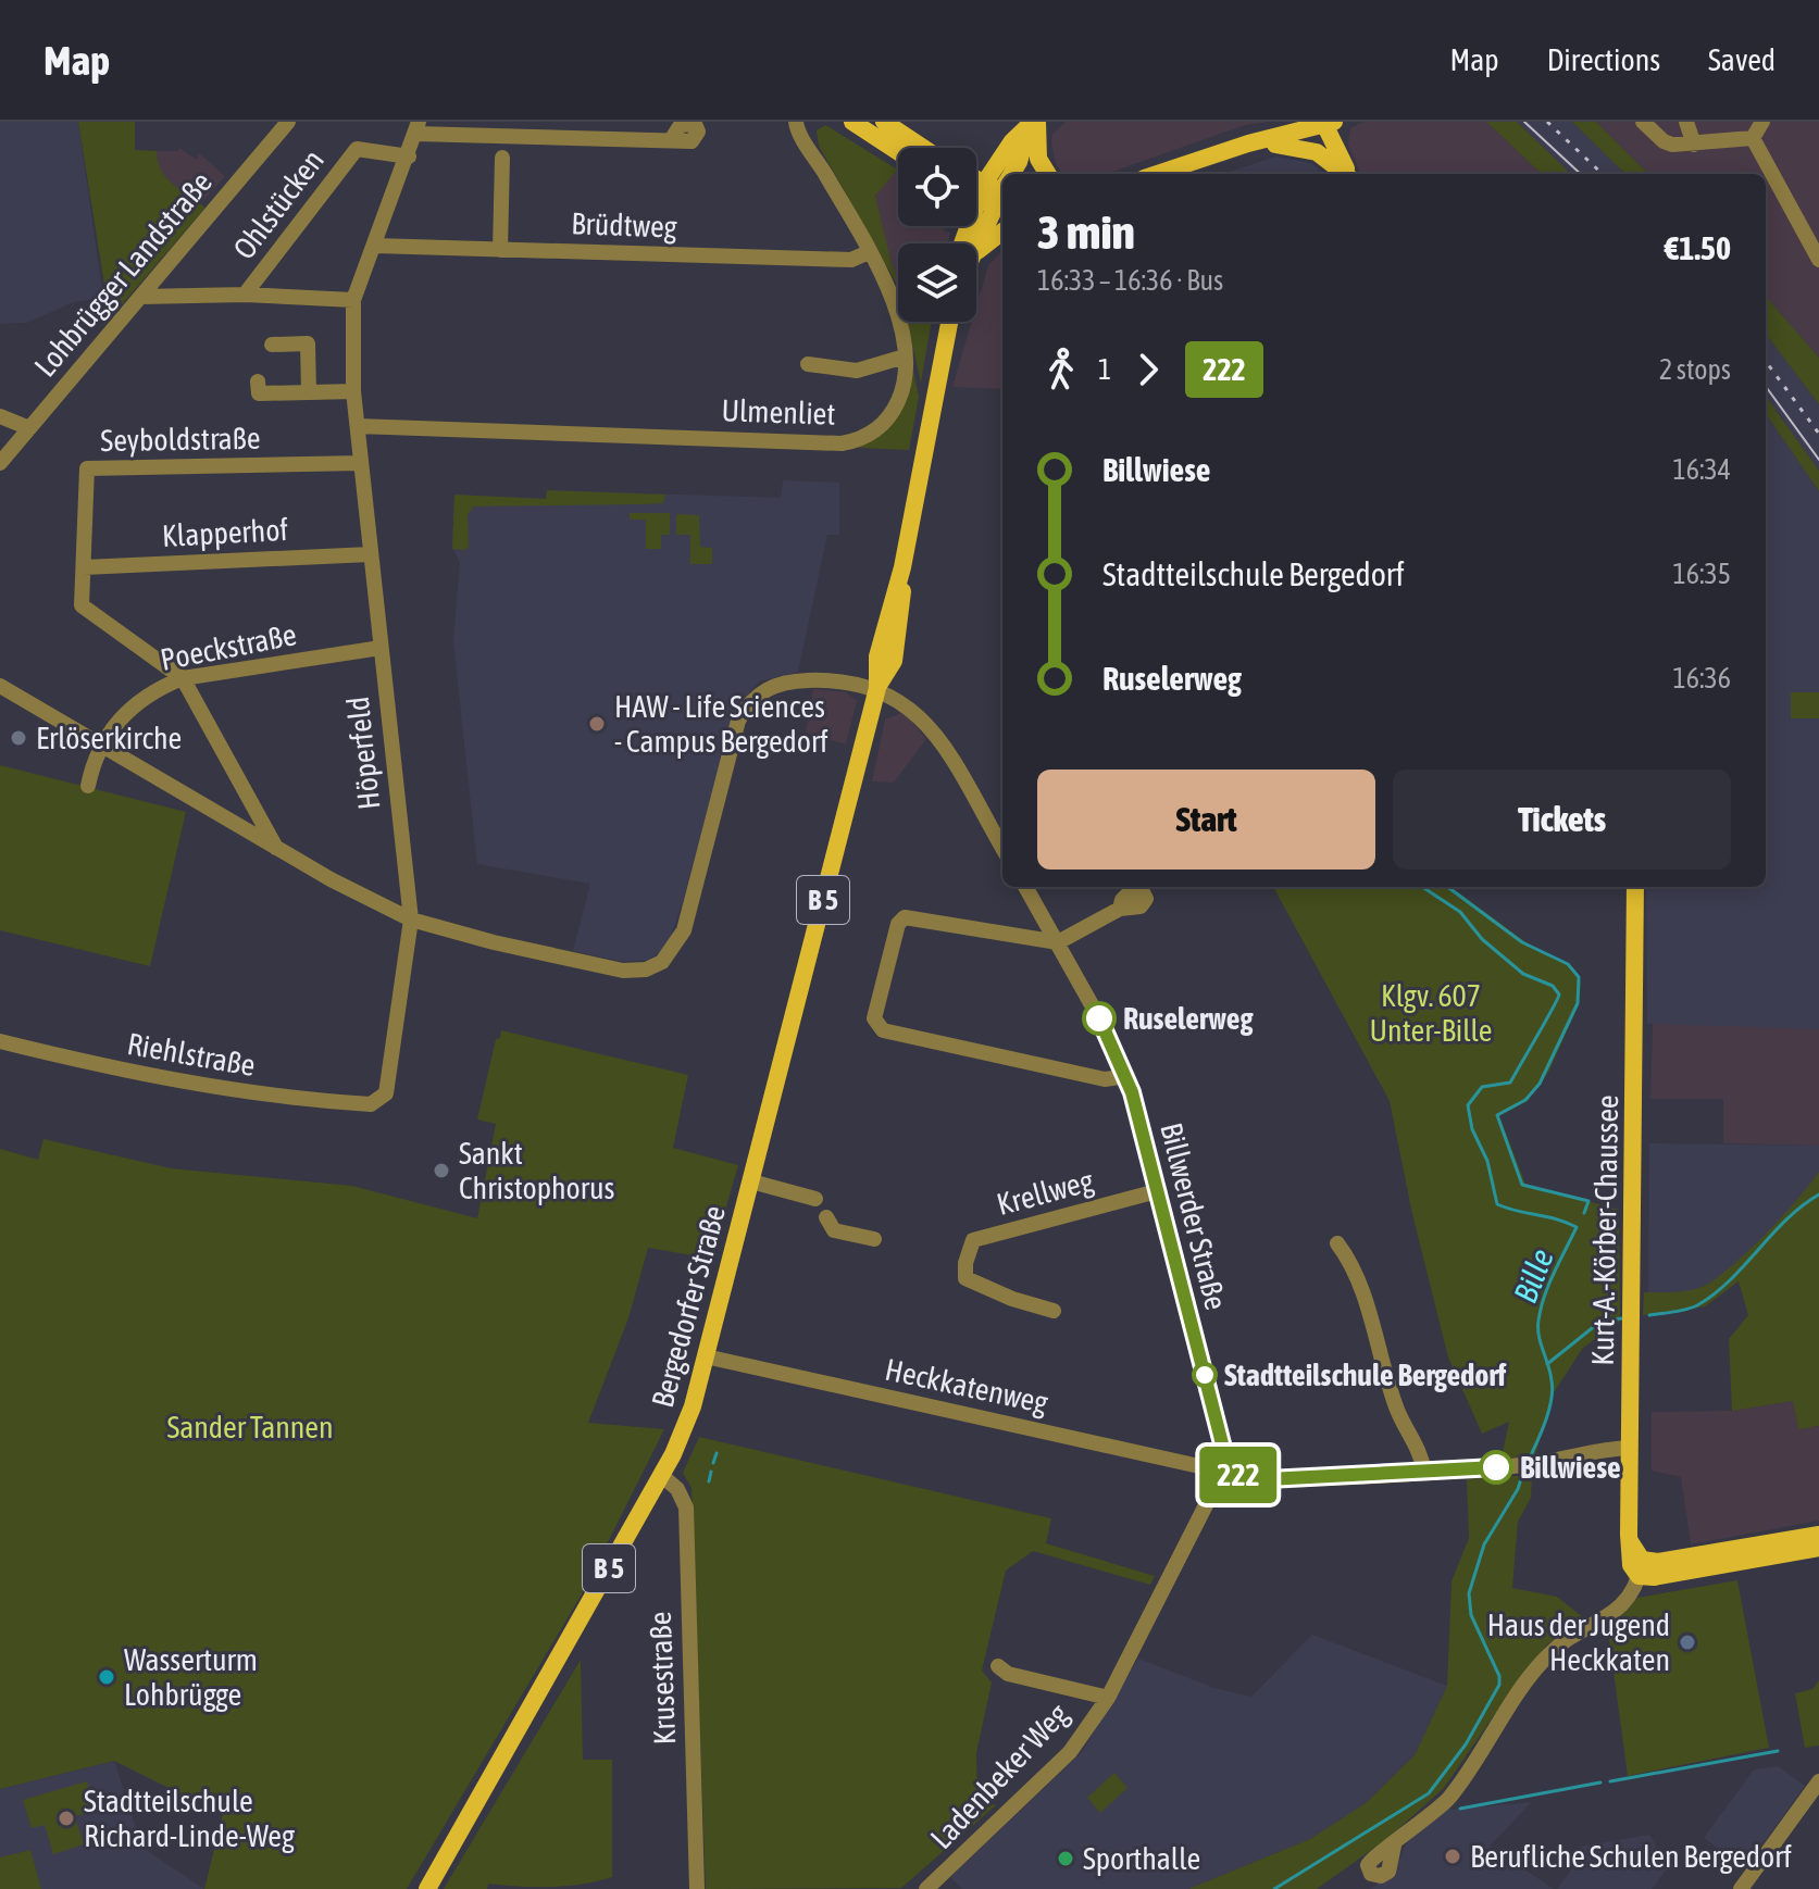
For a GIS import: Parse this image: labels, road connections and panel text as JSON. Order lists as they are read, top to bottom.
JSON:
{
  "streets": {
    "main road": ["B 5", "Kurt-A.-Körber-Chaussee", "Bergedorfer Straße"],
    "street": [
      "Ohlstücken",
      "Brüdtweg",
      "Lohbrügger Landstraße",
      "Ulmenliet",
      "Seyboldstraße",
      "Klapperhof",
      "Poeckstraße",
      "Höperfeld",
      "Riehlstraße",
      "Krellweg",
      "Billwerder Straße",
      "Heckkatenweg",
      "Krusestraße",
      "Ladenbeker Weg"
    ]
  },
  "crossings": [
    ["Ohlstücken", "Höperfeld"],
    ["Brüdtweg", "Ulmenliet"],
    ["Brüdtweg", "Höperfeld"],
    ["Ulmenliet", "Höperfeld"],
    ["Seyboldstraße", "Klapperhof"],
    ["Seyboldstraße", "Poeckstraße"],
    ["Seyboldstraße", "Höperfeld"],
    ["Klapperhof", "Höperfeld"],
    ["Poeckstraße", "Höperfeld"],
    ["Höperfeld", "Riehlstraße"],
    ["Krellweg", "Billwerder Straße"],
    ["Bergedorfer Straße", "Heckkatenweg"],
    ["Bergedorfer Straße", "Krusestraße"],
    ["Heckkatenweg", "Ladenbeker Weg"]
  ],
  "water": ["Bille"],
  "parks": ["Klgv. 607 Unter-Bille", "Sander Tannen"],
  "places": [
    "HAW - Life Sciences - Campus Bergedorf",
    "Erlöserkirche",
    "Ruselerweg",
    "Sankt Christophorus",
    "Stadtteilschule Bergedorf",
    "Billwiese",
    "Haus der Jugend Heckkaten",
    "Wasserturm Lohbrügge",
    "Stadtteilschule Richard-Linde-Weg",
    "Berufliche Schulen Bergedorf",
    "Sporthalle"
  ],
  "lines": ["bus line 222"],
  "page": {
    "header": "Map",
    "nav": ["Map", "Directions", "Saved"],
    "on_map": "222",
    "heading": ["3 min", "16:33 – 16:36 · Bus", "€1.50"],
    "legs": ["1", "222", "2 stops"],
    "list": [
      {
        "name": "Billwiese",
        "value": "16:34"
      },
      {
        "name": "Stadtteilschule Bergedorf",
        "value": "16:35"
      },
      {
        "name": "Ruselerweg",
        "value": "16:36"
      }
    ],
    "buttons": ["Start", "Tickets"]
  }
}
